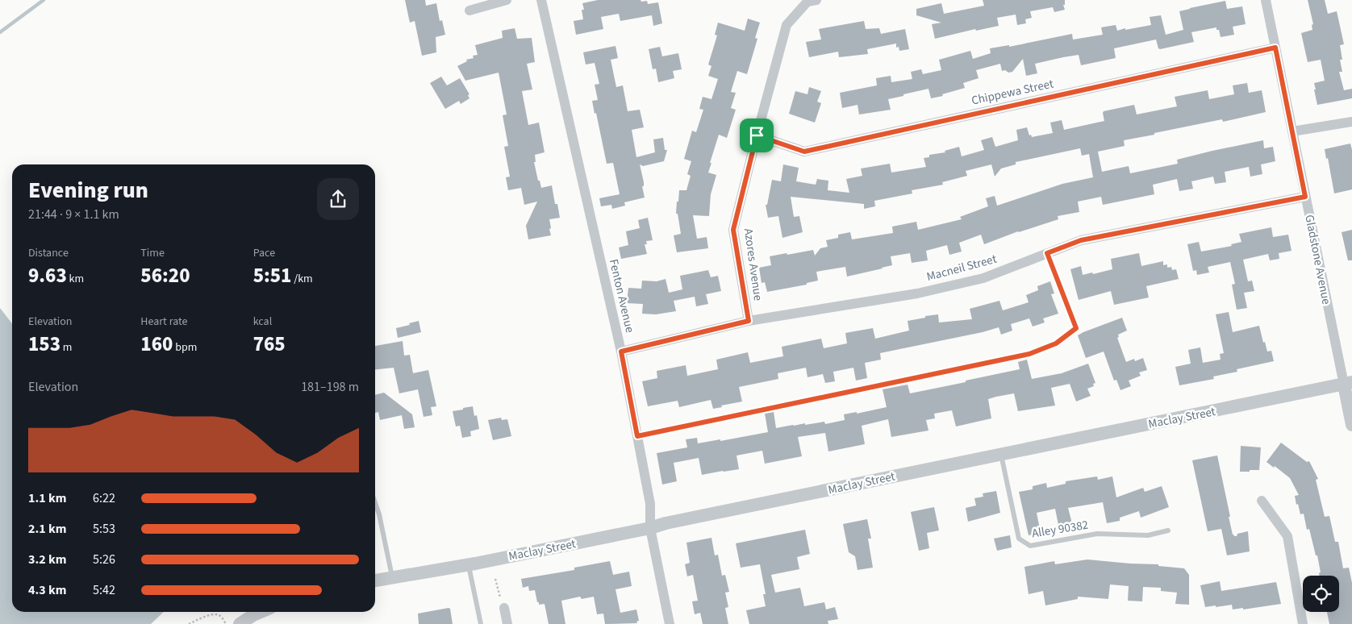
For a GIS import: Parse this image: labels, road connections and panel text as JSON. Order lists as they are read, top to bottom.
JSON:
{
  "streets": {
    "street": [
      "Chippewa Street",
      "Gladstone Avenue",
      "Azores Avenue",
      "Macneil Street",
      "Fenton Avenue",
      "Maclay Street"
    ],
    "lane": ["Alley 90382"]
  },
  "crossings": [
    ["Chippewa Street", "Gladstone Avenue"],
    ["Chippewa Street", "Azores Avenue"],
    ["Gladstone Avenue", "Macneil Street"],
    ["Gladstone Avenue", "Maclay Street"],
    ["Azores Avenue", "Macneil Street"],
    ["Macneil Street", "Fenton Avenue"],
    ["Fenton Avenue", "Maclay Street"],
    ["Maclay Street", "Alley 90382"]
  ],
  "page": {
    "heading": ["Evening run", "21:44 · 9 × 1.1 km"],
    "stats": [
      ["Distance", "9.63 km"],
      ["Time", "56:20"],
      ["Pace", "5:51 /km"],
      ["Elevation", "153 m"],
      ["Heart rate", "160 bpm"],
      ["kcal", "765"]
    ],
    "chart": ["Elevation", "181–198 m"],
    "list": [
      {
        "name": "1.1 km",
        "note": "6:22"
      },
      {
        "name": "2.1 km",
        "note": "5:53"
      },
      {
        "name": "3.2 km",
        "note": "5:26"
      },
      {
        "name": "4.3 km",
        "note": "5:42"
      }
    ]
  }
}
